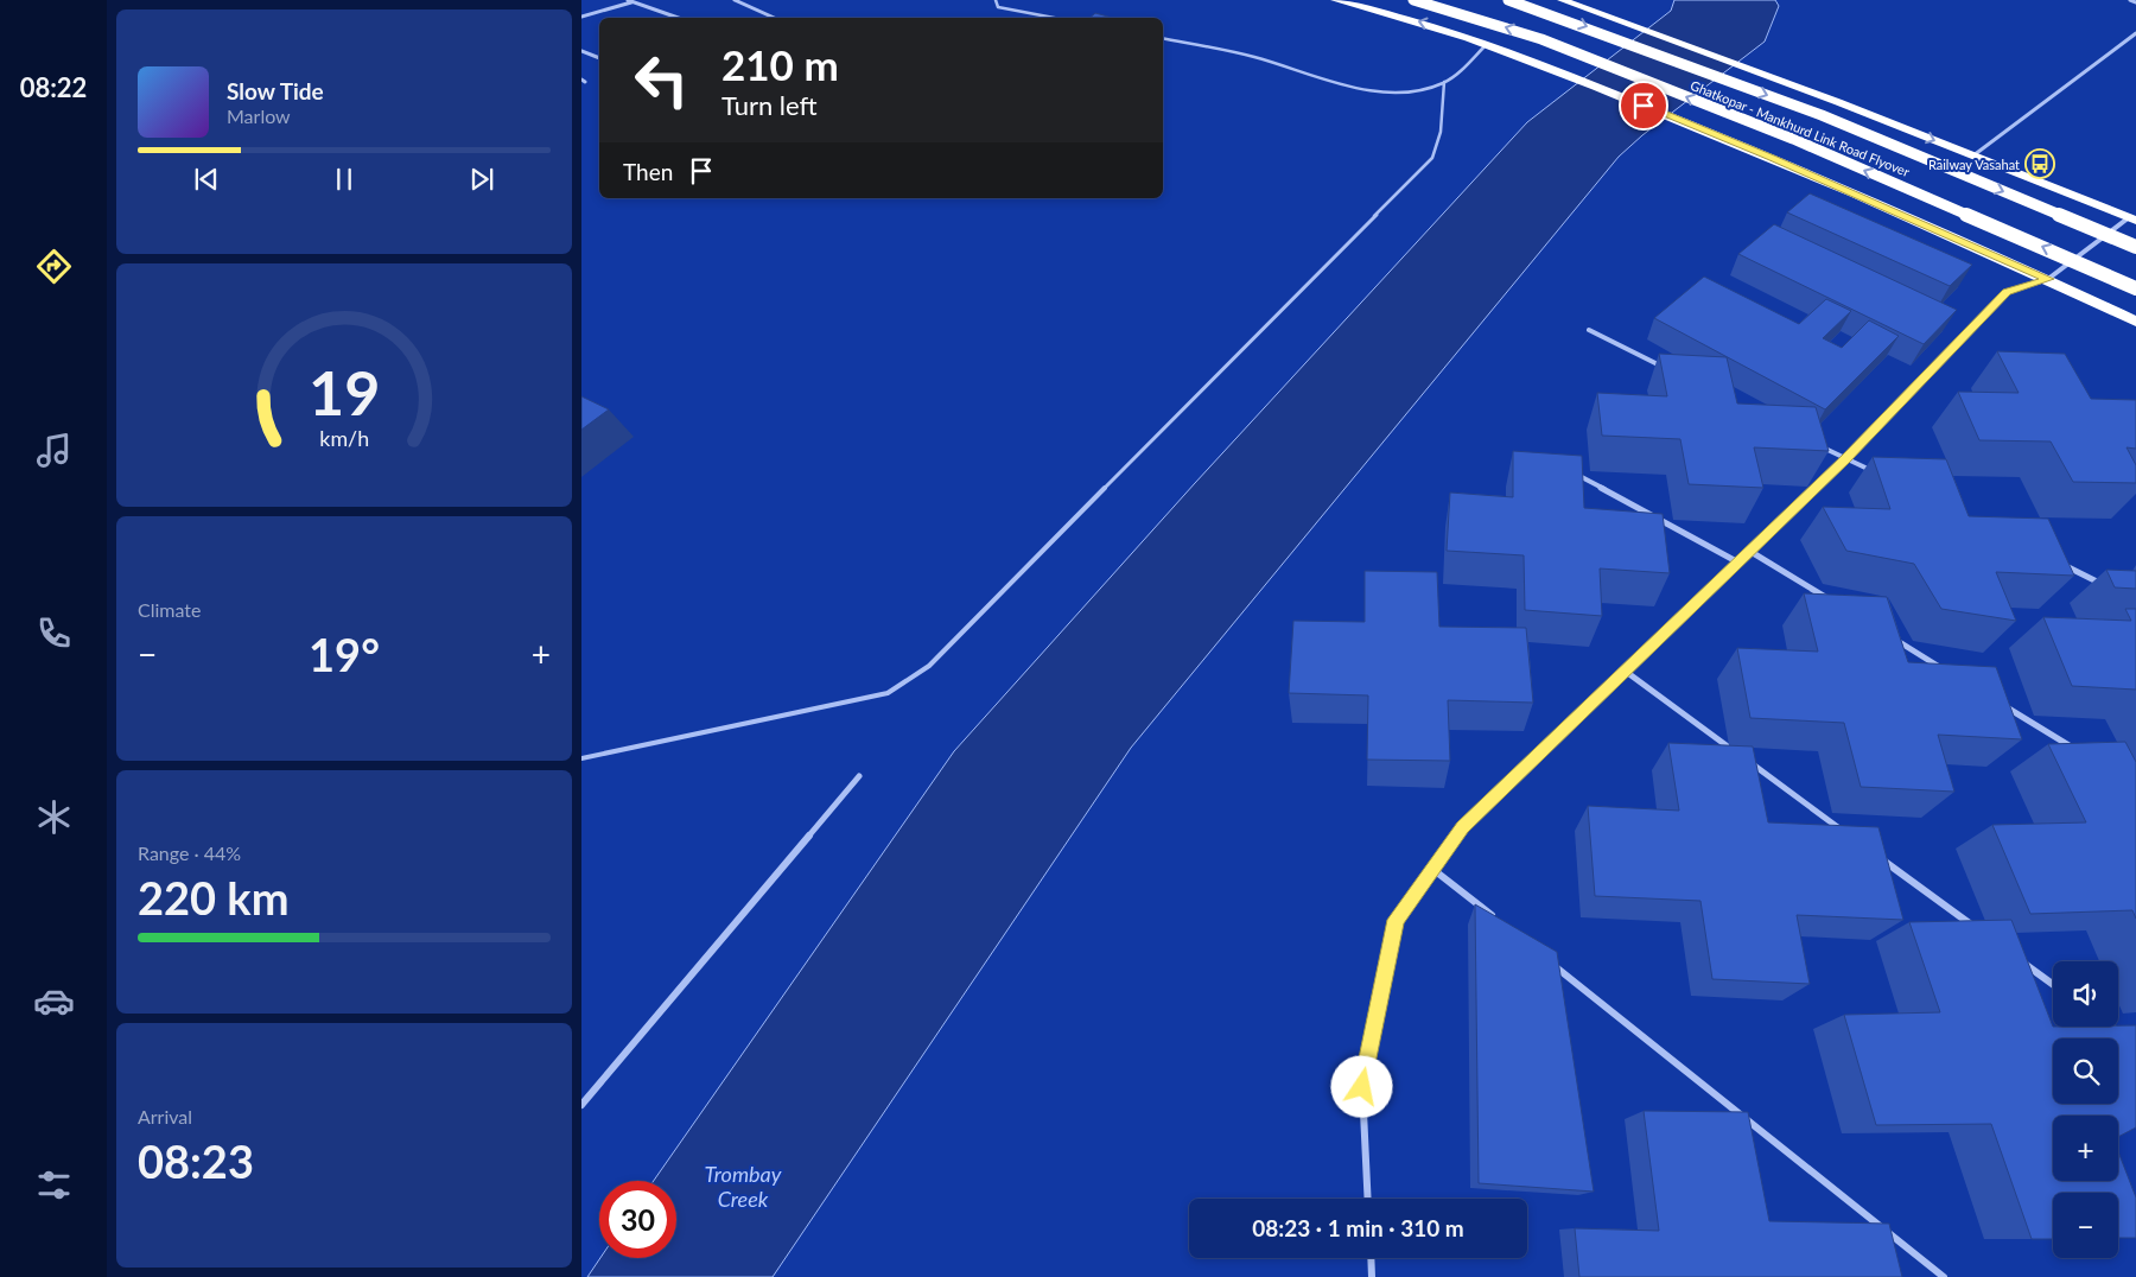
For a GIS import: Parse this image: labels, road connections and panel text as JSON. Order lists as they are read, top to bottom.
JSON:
{
  "streets": {
    "highway": ["Ghatkopar - Mankhurd Link Road Flyover"]
  },
  "water": ["Trombay Creek"],
  "places": {
    "bus stop": ["Railway Vasahat"]
  },
  "page": {
    "tabs": "08:22",
    "turn": ["210 m", "Turn left"],
    "song": ["Slow Tide", "Marlow"],
    "then": "Then",
    "tile": [
      "Climate",
      ["Range · 44%", "220 km"],
      ["Arrival", "08:23"]
    ],
    "heat": ["−", "19°", "+"],
    "map_buttons": ["+", "−"],
    "limit": "30",
    "trip": "08:23 · 1 min · 310 m",
    "gauge": ["19", "km/h"]
  }
}
